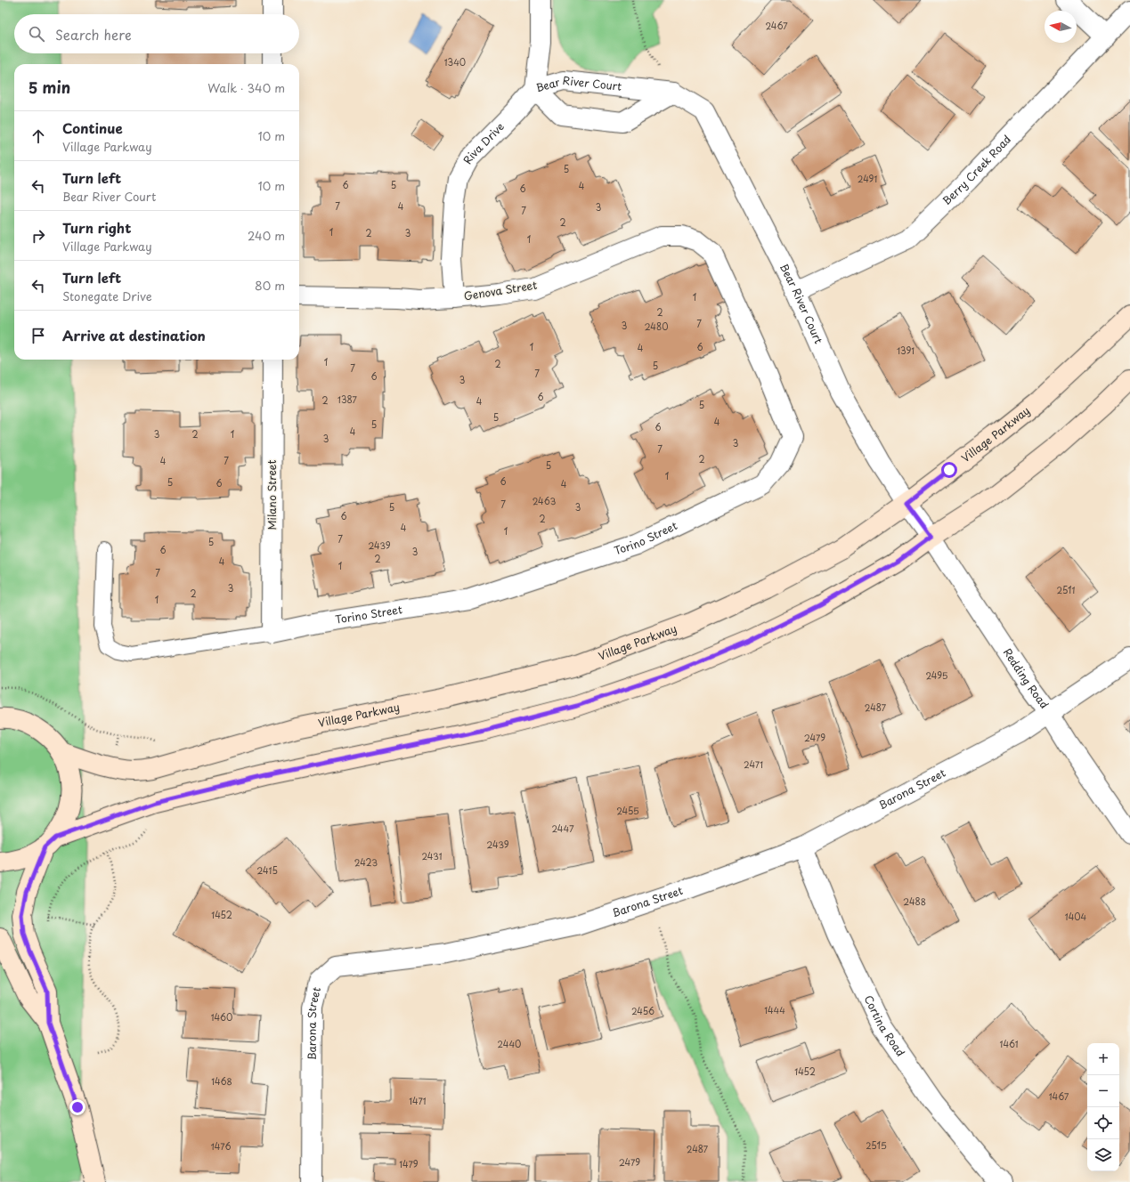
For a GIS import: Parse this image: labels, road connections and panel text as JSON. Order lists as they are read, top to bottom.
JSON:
{
  "streets": {
    "street": [
      "Bear River Court",
      "Riva Drive",
      "Berry Creek Road",
      "Genova Street",
      "Village Parkway",
      "Milano Street",
      "Torino Street",
      "Redding Road",
      "Barona Street",
      "Cortina Road"
    ]
  },
  "crossings": [
    ["Bear River Court", "Riva Drive"],
    ["Bear River Court", "Berry Creek Road"],
    ["Bear River Court", "Village Parkway"],
    ["Bear River Court", "Redding Road"],
    ["Riva Drive", "Genova Street"],
    ["Genova Street", "Torino Street"],
    ["Milano Street", "Torino Street"],
    ["Redding Road", "Barona Street"],
    ["Barona Street", "Cortina Road"]
  ],
  "house_numbers": [
    "2467",
    "1340",
    "5",
    "2491",
    "6",
    "5",
    "4",
    "6",
    "7",
    "4",
    "3",
    "7",
    "2",
    "1",
    "2",
    "3",
    "1",
    "1",
    "2",
    "7",
    "3",
    "2480",
    "1",
    "6",
    "4",
    "1391",
    "1",
    "2",
    "5",
    "7",
    "7",
    "6",
    "3",
    "6",
    "1387",
    "2",
    "4",
    "5",
    "5",
    "4",
    "5",
    "6",
    "4",
    "3",
    "2",
    "1",
    "3",
    "3",
    "7",
    "2",
    "4",
    "7",
    "5",
    "1",
    "6",
    "5",
    "6",
    "4",
    "2463",
    "7",
    "5",
    "3",
    "6",
    "2",
    "4",
    "1",
    "7",
    "5",
    "2439",
    "6",
    "3",
    "2",
    "4",
    "1",
    "7",
    "3",
    "2511",
    "2",
    "1",
    "2495",
    "2487",
    "2479",
    "2471",
    "2455",
    "2447",
    "2439",
    "2431",
    "2423",
    "2415",
    "2488",
    "1452",
    "1404",
    "1444",
    "2456",
    "1460",
    "2440",
    "1461",
    "1452",
    "1468",
    "1467",
    "1471",
    "2515",
    "1476",
    "2487",
    "2479",
    "1479"
  ],
  "north": "left",
  "page": {
    "search": "Search here",
    "heading": ["5 min", "Walk · 340 m"],
    "list": [
      ["Continue", "Village Parkway", "10 m"],
      ["Turn left", "Bear River Court", "10 m"],
      ["Turn right", "Village Parkway", "240 m"],
      ["Turn left", "Stonegate Drive", "80 m"],
      "Arrive at destination"
    ],
    "map_buttons": ["+", "−"]
  }
}
